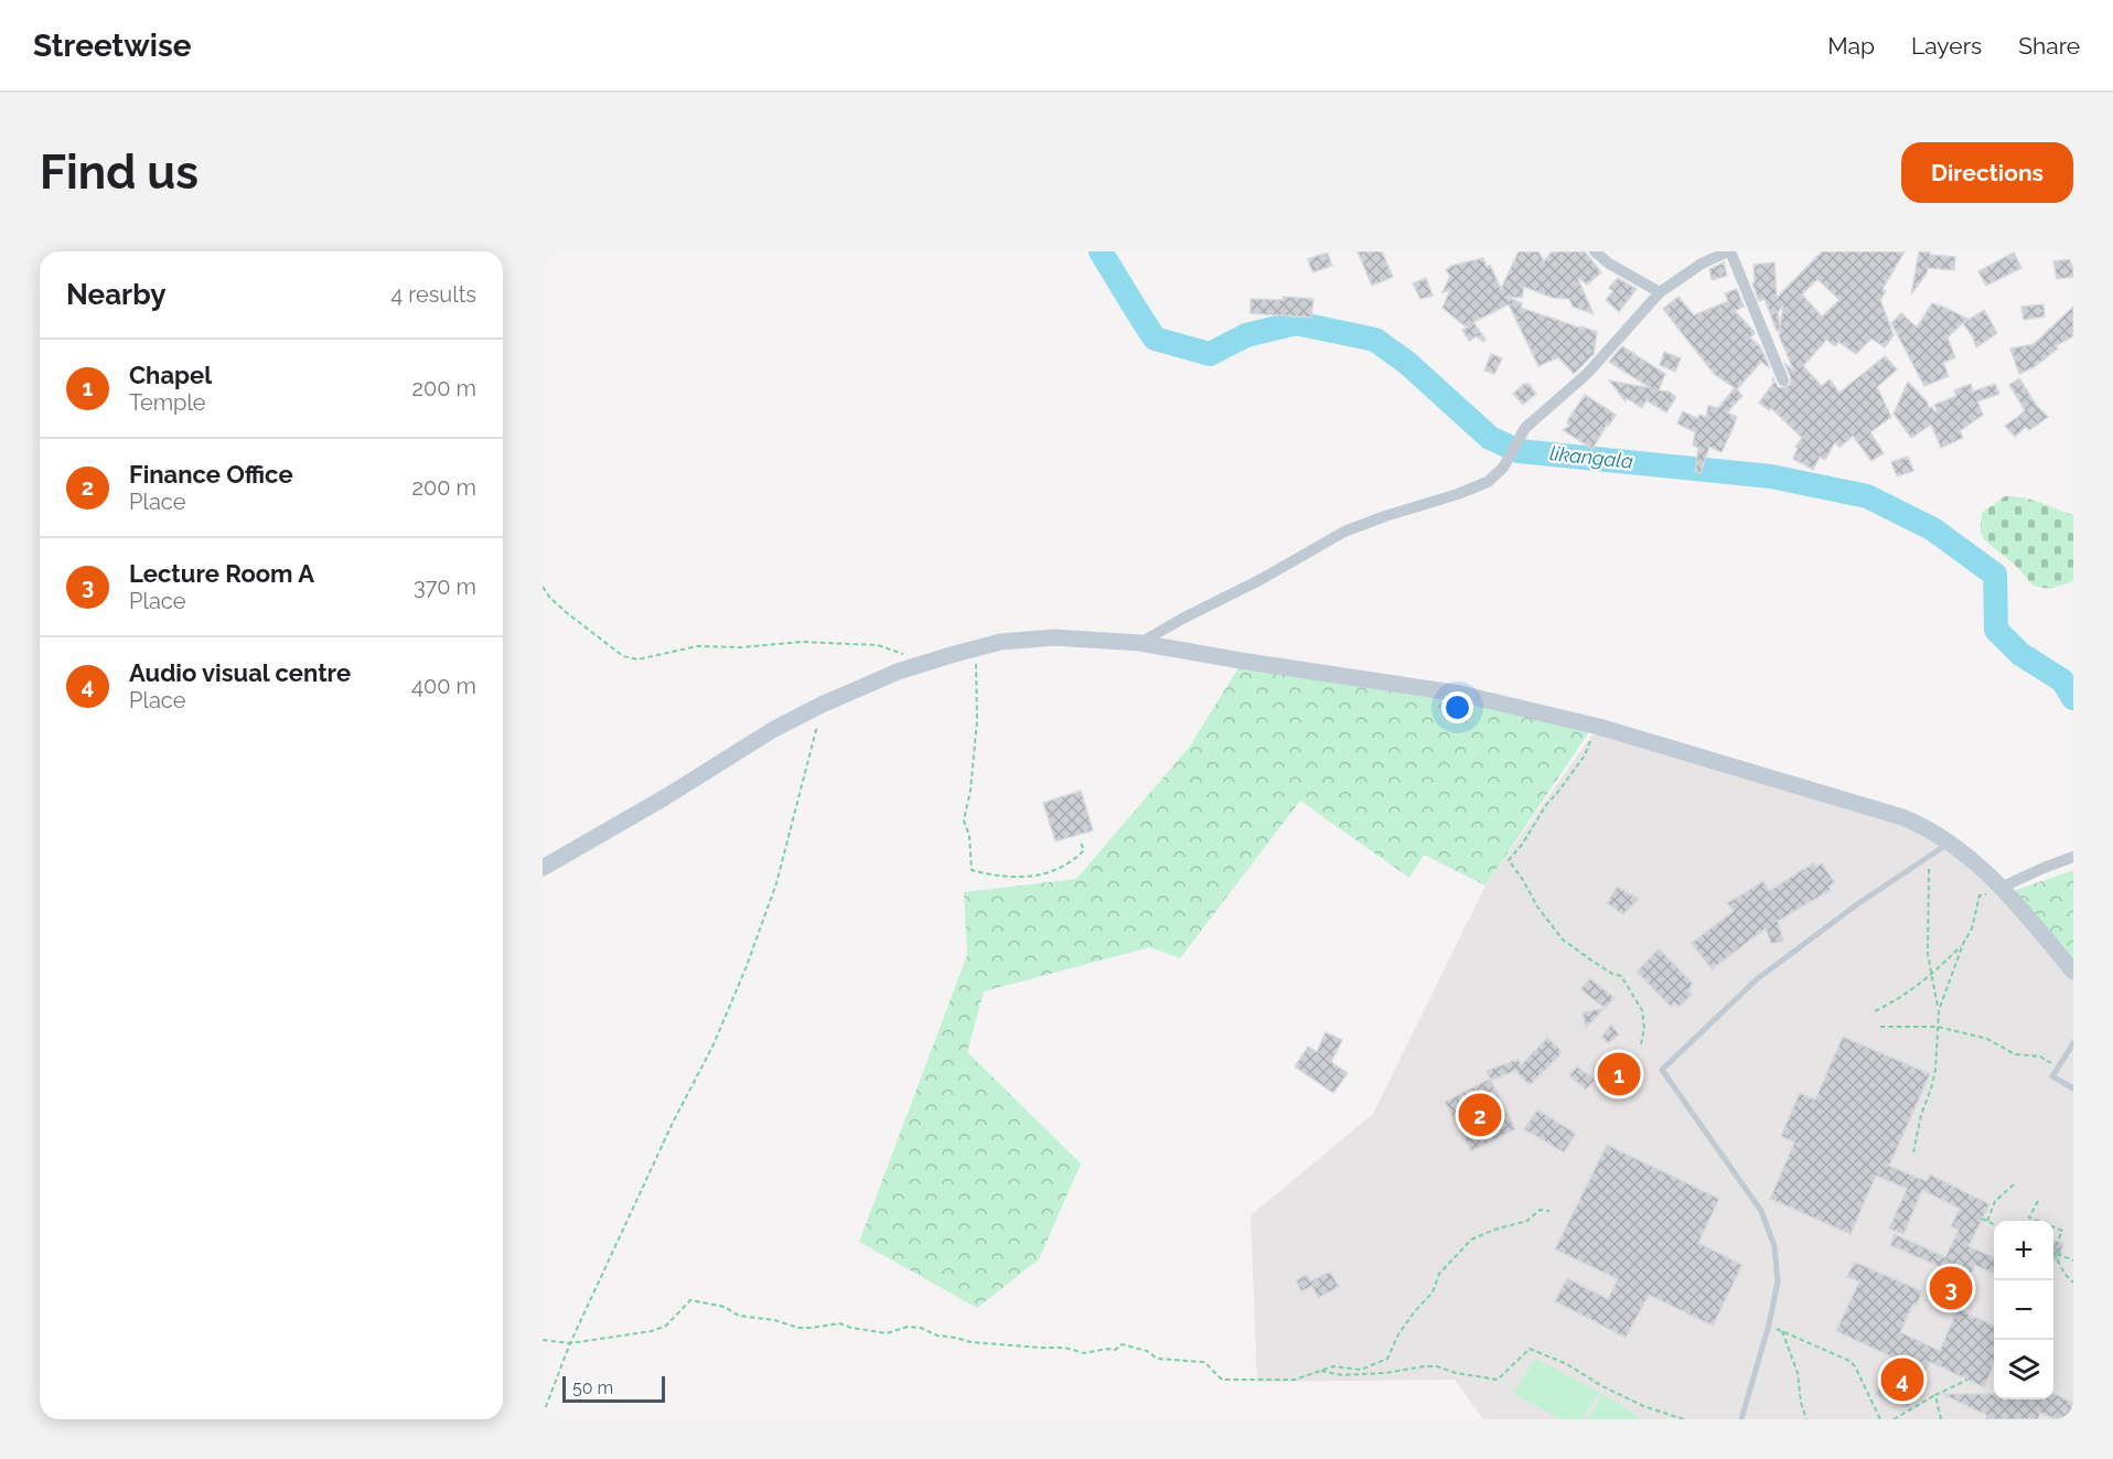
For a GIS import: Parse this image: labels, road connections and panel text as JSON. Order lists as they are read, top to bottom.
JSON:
{
  "water": ["likangala"],
  "scale_bar": "50 m",
  "page": {
    "header": "Streetwise",
    "nav": ["Map", "Layers", "Share"],
    "buttons": "Directions",
    "title": "Find us",
    "heading": ["Nearby", "4 results"],
    "list": [
      {
        "mark": "1",
        "name": "Chapel",
        "note": "Temple",
        "value": "200 m"
      },
      {
        "mark": "2",
        "name": "Finance Office",
        "note": "Place",
        "value": "200 m"
      },
      {
        "mark": "3",
        "name": "Lecture Room A",
        "note": "Place",
        "value": "370 m"
      },
      {
        "mark": "4",
        "name": "Audio visual centre",
        "note": "Place",
        "value": "400 m"
      }
    ],
    "pins": [
      "1",
      "2",
      "3",
      "4"
    ],
    "map_buttons": ["+", "−"],
    "scale": "50 m"
  }
}
